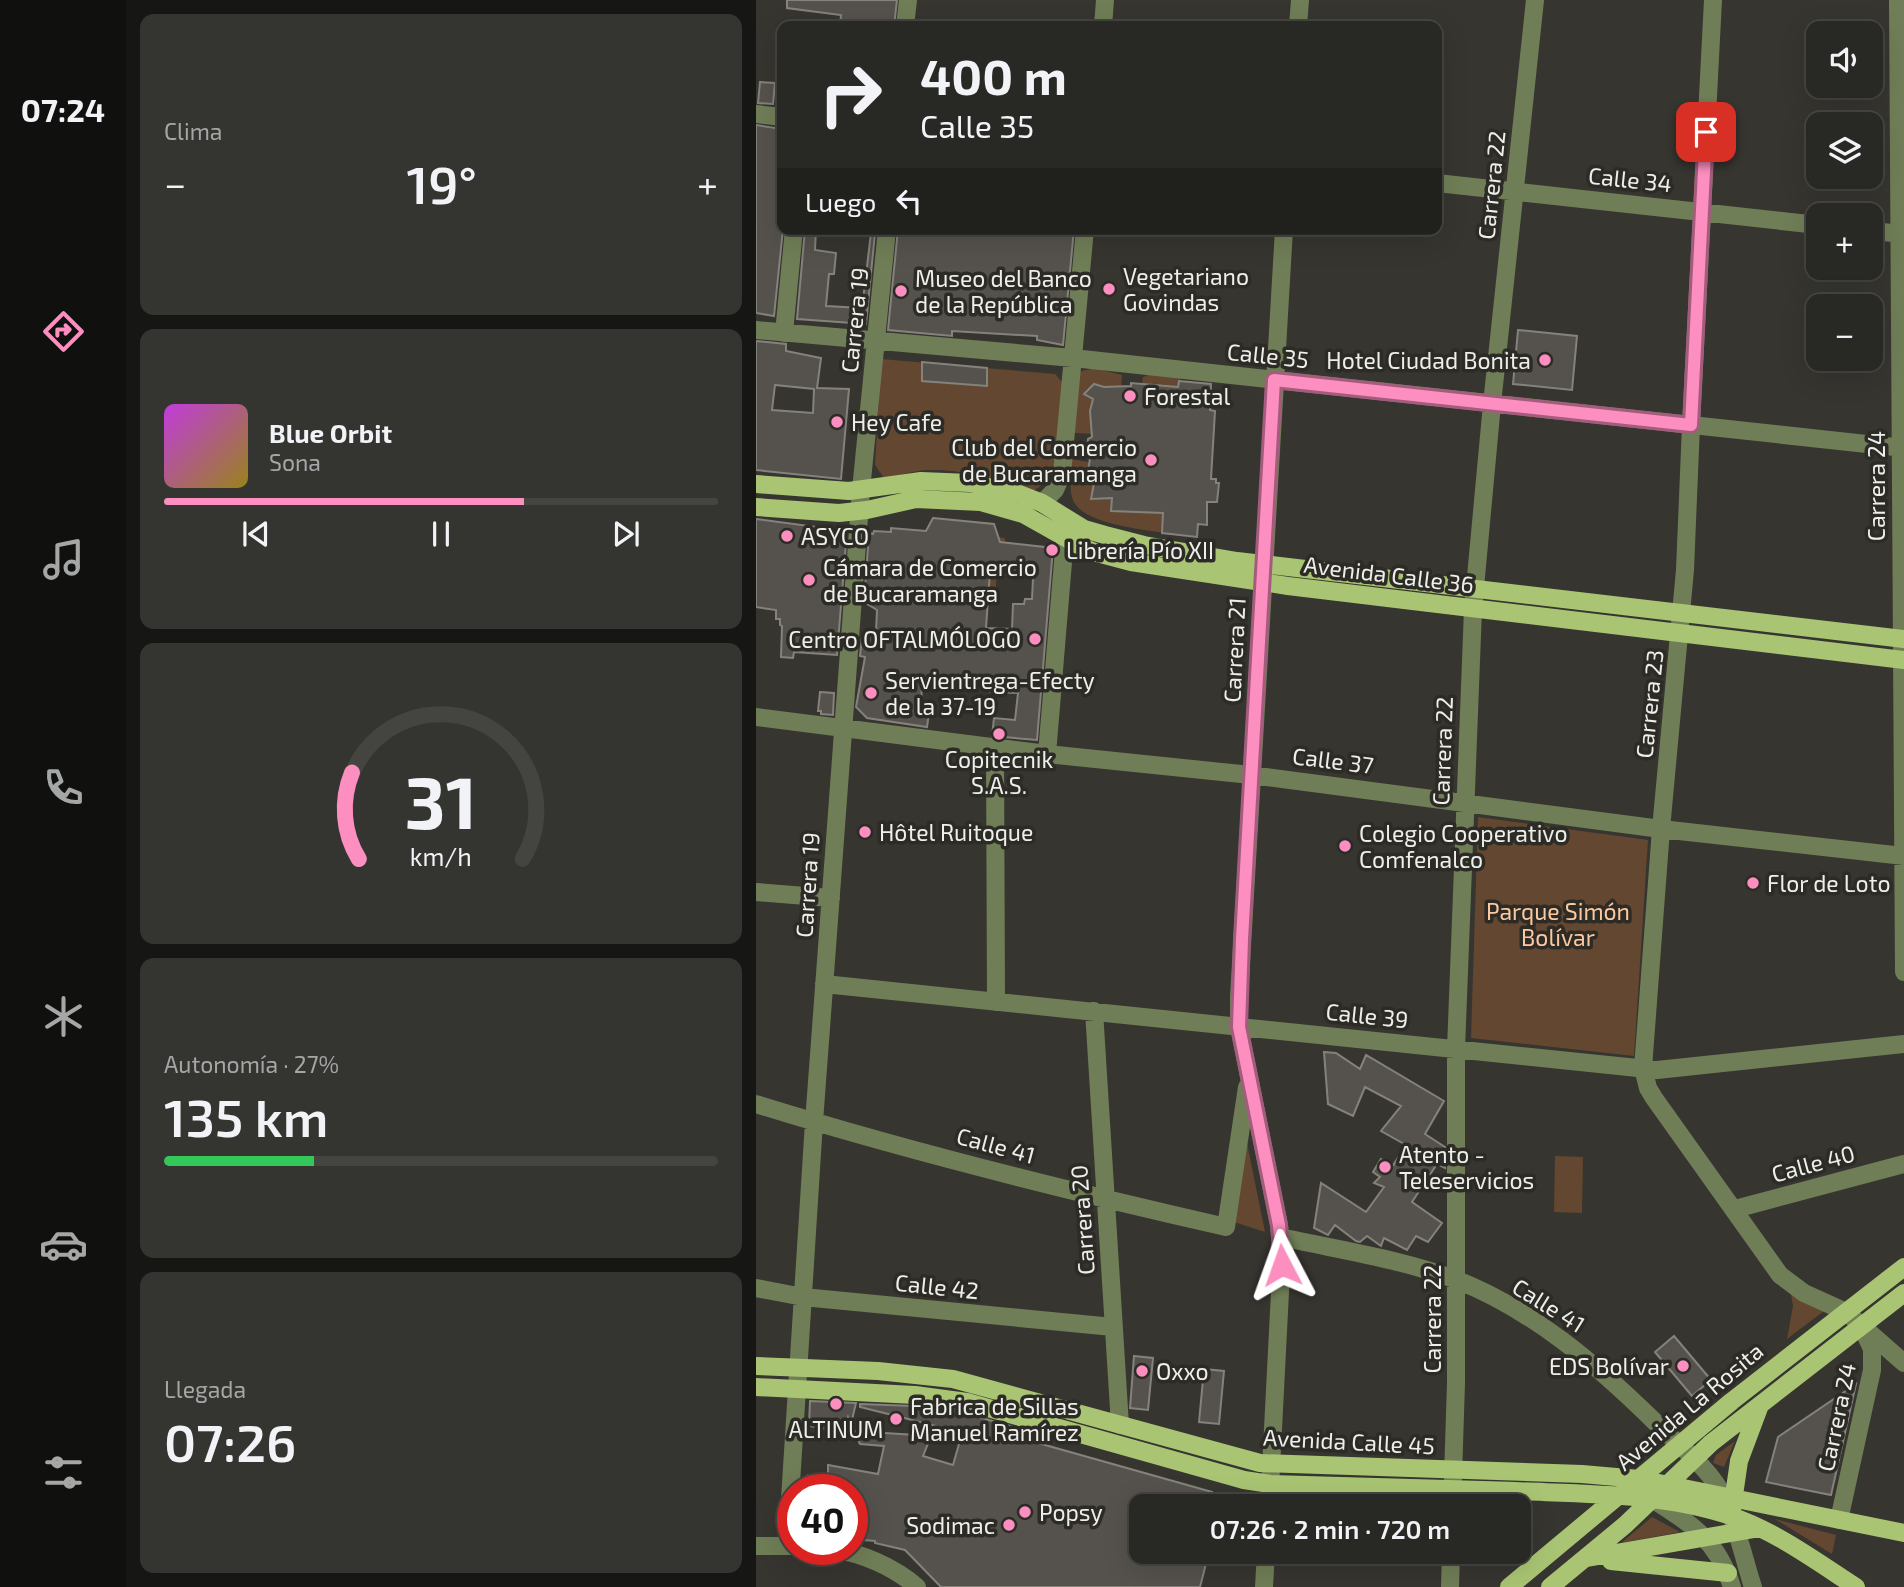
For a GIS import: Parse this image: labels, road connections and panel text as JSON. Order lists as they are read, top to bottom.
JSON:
{
  "streets": {
    "main road": ["Avenida Calle 36", "Avenida La Rosita", "Avenida Calle 45"],
    "street": [
      "Calle 34",
      "Carrera 22",
      "Carrera 19",
      "Calle 35",
      "Carrera 24",
      "Carrera 21",
      "Carrera 23",
      "Calle 37",
      "Calle 39",
      "Calle 41",
      "Calle 40",
      "Carrera 20",
      "Calle 42"
    ]
  },
  "crossings": [
    ["Calle 34", "Carrera 22"],
    ["Calle 34", "Carrera 23"],
    ["Carrera 22", "Calle 35"],
    ["Carrera 22", "Avenida Calle 36"],
    ["Carrera 22", "Calle 37"],
    ["Carrera 22", "Calle 39"],
    ["Carrera 22", "Calle 41"],
    ["Carrera 22", "Avenida Calle 45"],
    ["Carrera 19", "Calle 35"],
    ["Carrera 19", "Avenida Calle 36"],
    ["Carrera 19", "Calle 37"],
    ["Carrera 19", "Calle 39"],
    ["Carrera 19", "Calle 41"],
    ["Carrera 19", "Calle 42"],
    ["Carrera 19", "Avenida Calle 45"],
    ["Calle 35", "Carrera 24"],
    ["Calle 35", "Carrera 21"],
    ["Calle 35", "Carrera 23"],
    ["Carrera 24", "Avenida Calle 36"],
    ["Carrera 24", "Carrera 23"],
    ["Carrera 24", "Calle 37"],
    ["Carrera 24", "Avenida La Rosita"],
    ["Carrera 24", "Avenida Calle 45"],
    ["Avenida Calle 36", "Carrera 21"],
    ["Avenida Calle 36", "Carrera 23"],
    ["Carrera 21", "Calle 37"],
    ["Carrera 21", "Calle 39"],
    ["Carrera 21", "Calle 41"],
    ["Carrera 21", "Avenida Calle 45"],
    ["Carrera 23", "Calle 37"],
    ["Carrera 23", "Calle 39"],
    ["Carrera 23", "Calle 40"],
    ["Carrera 23", "Avenida La Rosita"],
    ["Calle 39", "Carrera 20"],
    ["Calle 41", "Carrera 20"],
    ["Calle 41", "Avenida La Rosita"],
    ["Calle 41", "Avenida Calle 45"],
    ["Carrera 20", "Calle 42"],
    ["Carrera 20", "Avenida Calle 45"],
    ["Avenida La Rosita", "Avenida Calle 45"]
  ],
  "parks": ["Parque Simón Bolívar"],
  "places": [
    "Vegetariano Govindas",
    "Museo del Banco de la República",
    "Hotel Ciudad Bonita",
    "Forestal",
    "Hey Cafe",
    "Club del Comercio de Bucaramanga",
    "ASYCO",
    "Librería Pío XII",
    "Cámara de Comercio de Bucaramanga",
    "Centro OFTALMÓLOGO",
    "Servientrega-Efecty de la 37-19",
    "Copitecnik S.A.S.",
    "Hôtel Ruitoque",
    "Colegio Cooperativo Comfenalco",
    "Flor de Loto",
    "Atento - Teleservicios",
    "EDS Bolívar",
    "Oxxo",
    "ALTINUM",
    "Fabrica de Sillas Manuel Ramírez",
    "Popsy",
    "Sodimac"
  ],
  "page": {
    "tabs": "07:24",
    "tile": [
      "Clima",
      ["Autonomía · 27%", "135 km"],
      ["Llegada", "07:26"]
    ],
    "map_buttons": ["+", "−"],
    "turn": ["400 m", "Calle 35"],
    "heat": ["−", "19°", "+"],
    "then": "Luego",
    "song": ["Blue Orbit", "Sona"],
    "limit": "40",
    "trip": "07:26 · 2 min · 720 m",
    "gauge": ["31", "km/h"]
  }
}
